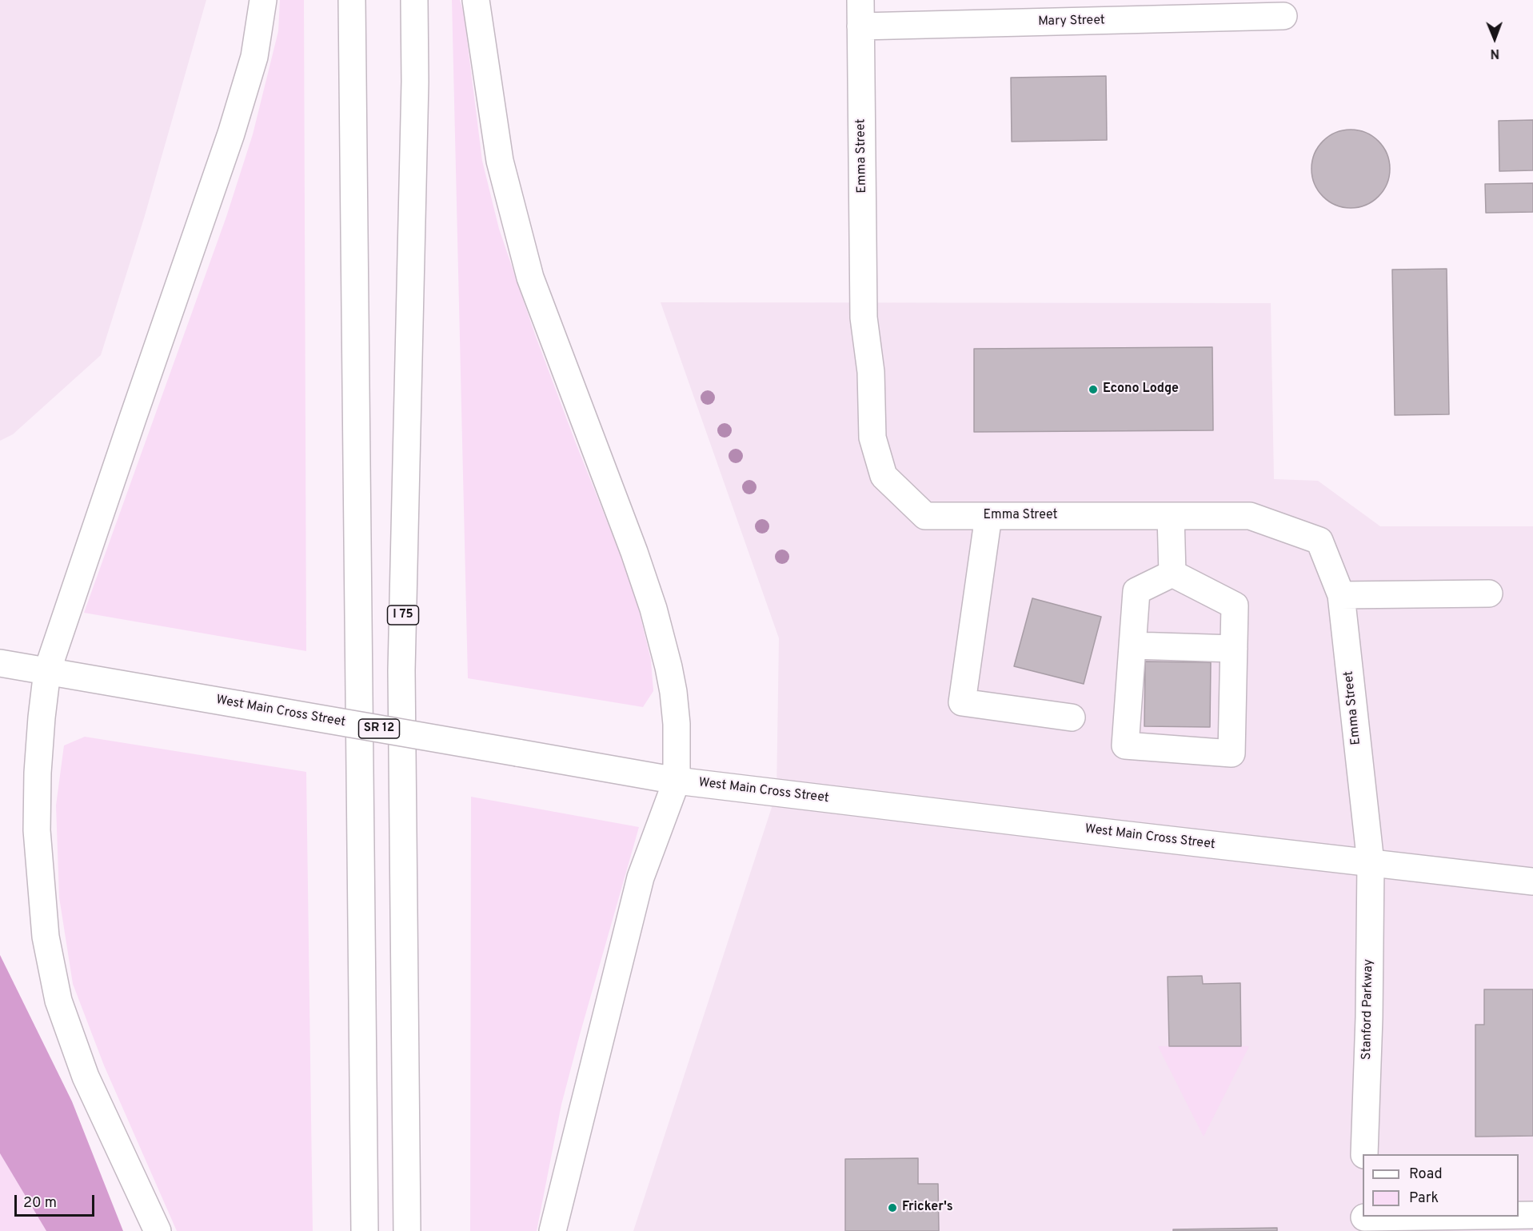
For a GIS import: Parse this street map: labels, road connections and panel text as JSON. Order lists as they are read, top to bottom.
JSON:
{
  "streets": {
    "main road": [
      "Mary Street",
      "Emma Street",
      "I 75",
      "West Main Cross Street",
      "SR 12",
      "Stanford Parkway"
    ]
  },
  "crossings": [
    ["Mary Street", "Emma Street"],
    ["Emma Street", "West Main Cross Street"],
    ["Emma Street", "Stanford Parkway"],
    ["West Main Cross Street", "Stanford Parkway"]
  ],
  "places": ["Econo Lodge", "Fricker's"],
  "legend": ["Road", "Park"],
  "scale_bar": "20 m",
  "north": "bottom"
}
